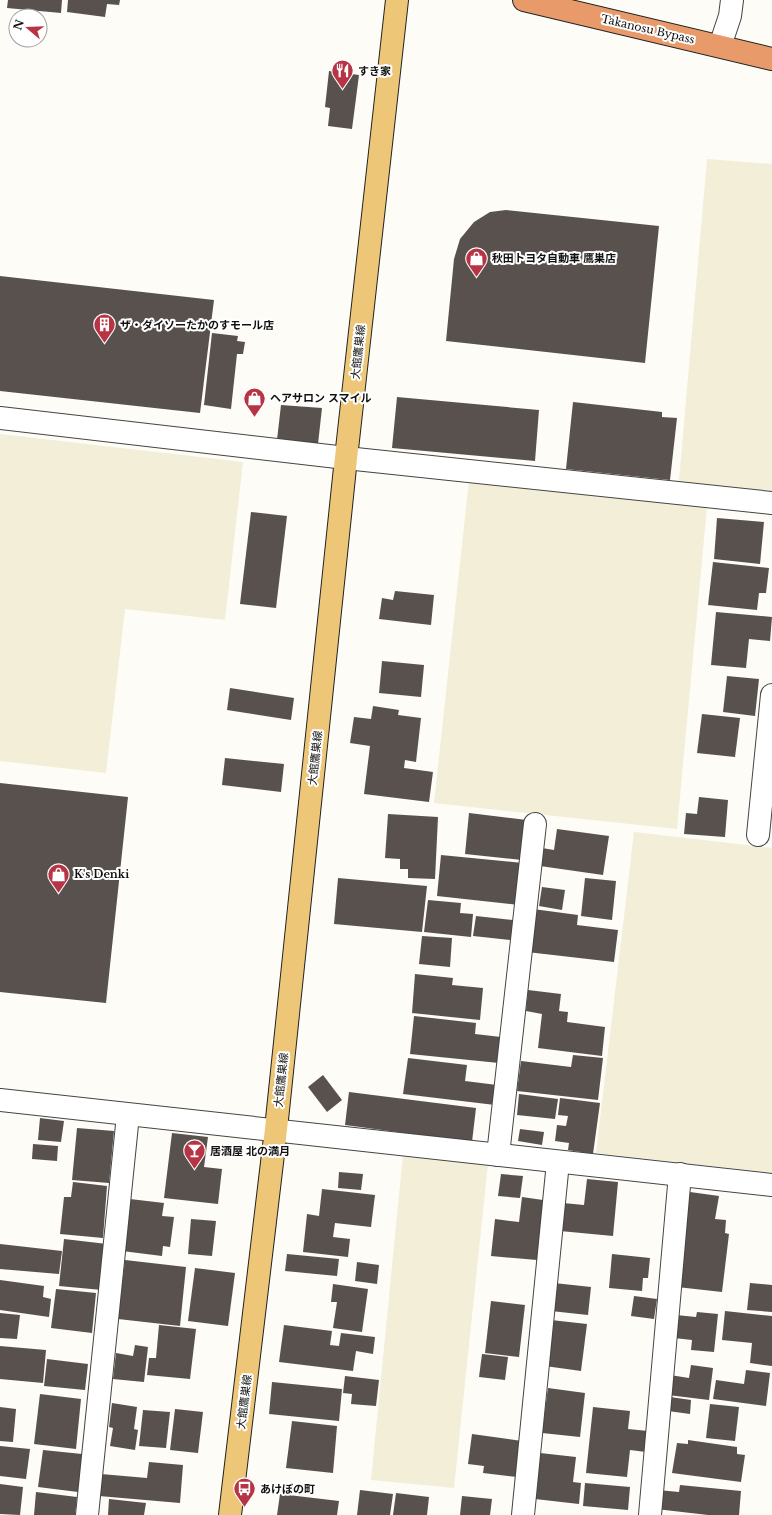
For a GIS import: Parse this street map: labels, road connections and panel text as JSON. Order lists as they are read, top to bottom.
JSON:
{
  "streets": {
    "highway": ["Takanosu Bypass"],
    "main road": ["大館鷹巣線"]
  },
  "places": {
    "restaurant": ["すき家"],
    "shop": ["秋田トヨタ自動車 鷹巣店", "ヘアサロン スマイル", "K's Denki"],
    "building": ["ザ・ダイソーたかのすモール店"],
    "bar": ["居酒屋 北の満月"],
    "bus stop": ["あけぼの町"]
  },
  "north": "left"
}
